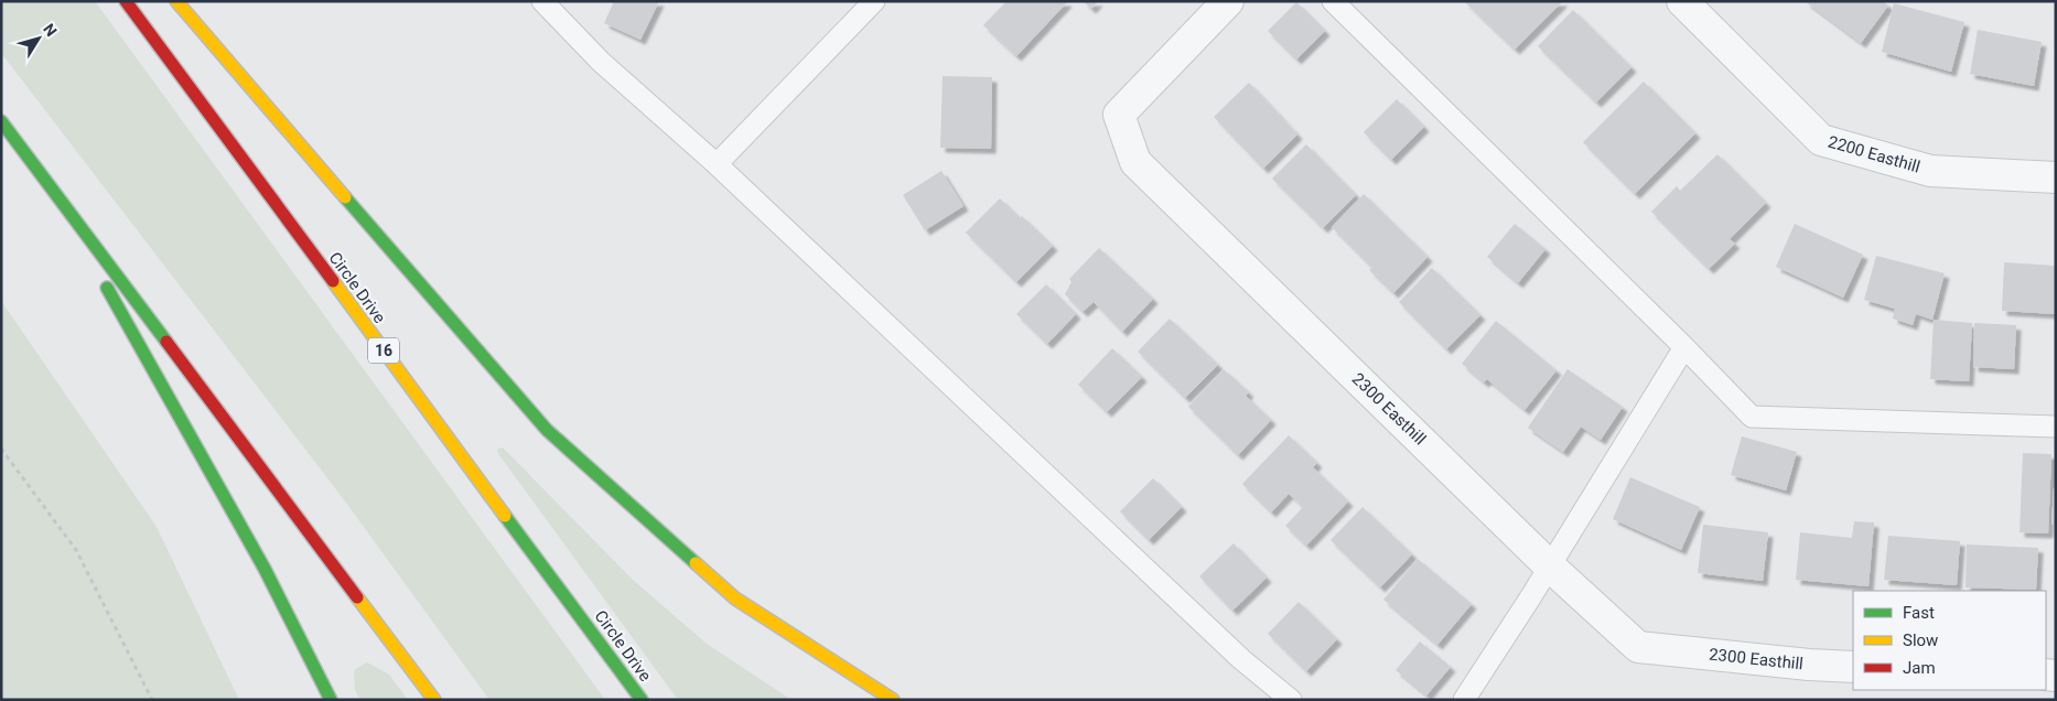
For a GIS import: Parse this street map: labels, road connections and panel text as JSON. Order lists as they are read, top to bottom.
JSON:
{
  "streets": {
    "highway": ["Circle Drive", "16"],
    "street": ["2200 Easthill", "2300 Easthill"]
  },
  "legend": ["Fast", "Slow", "Jam"],
  "north": "top right"
}
